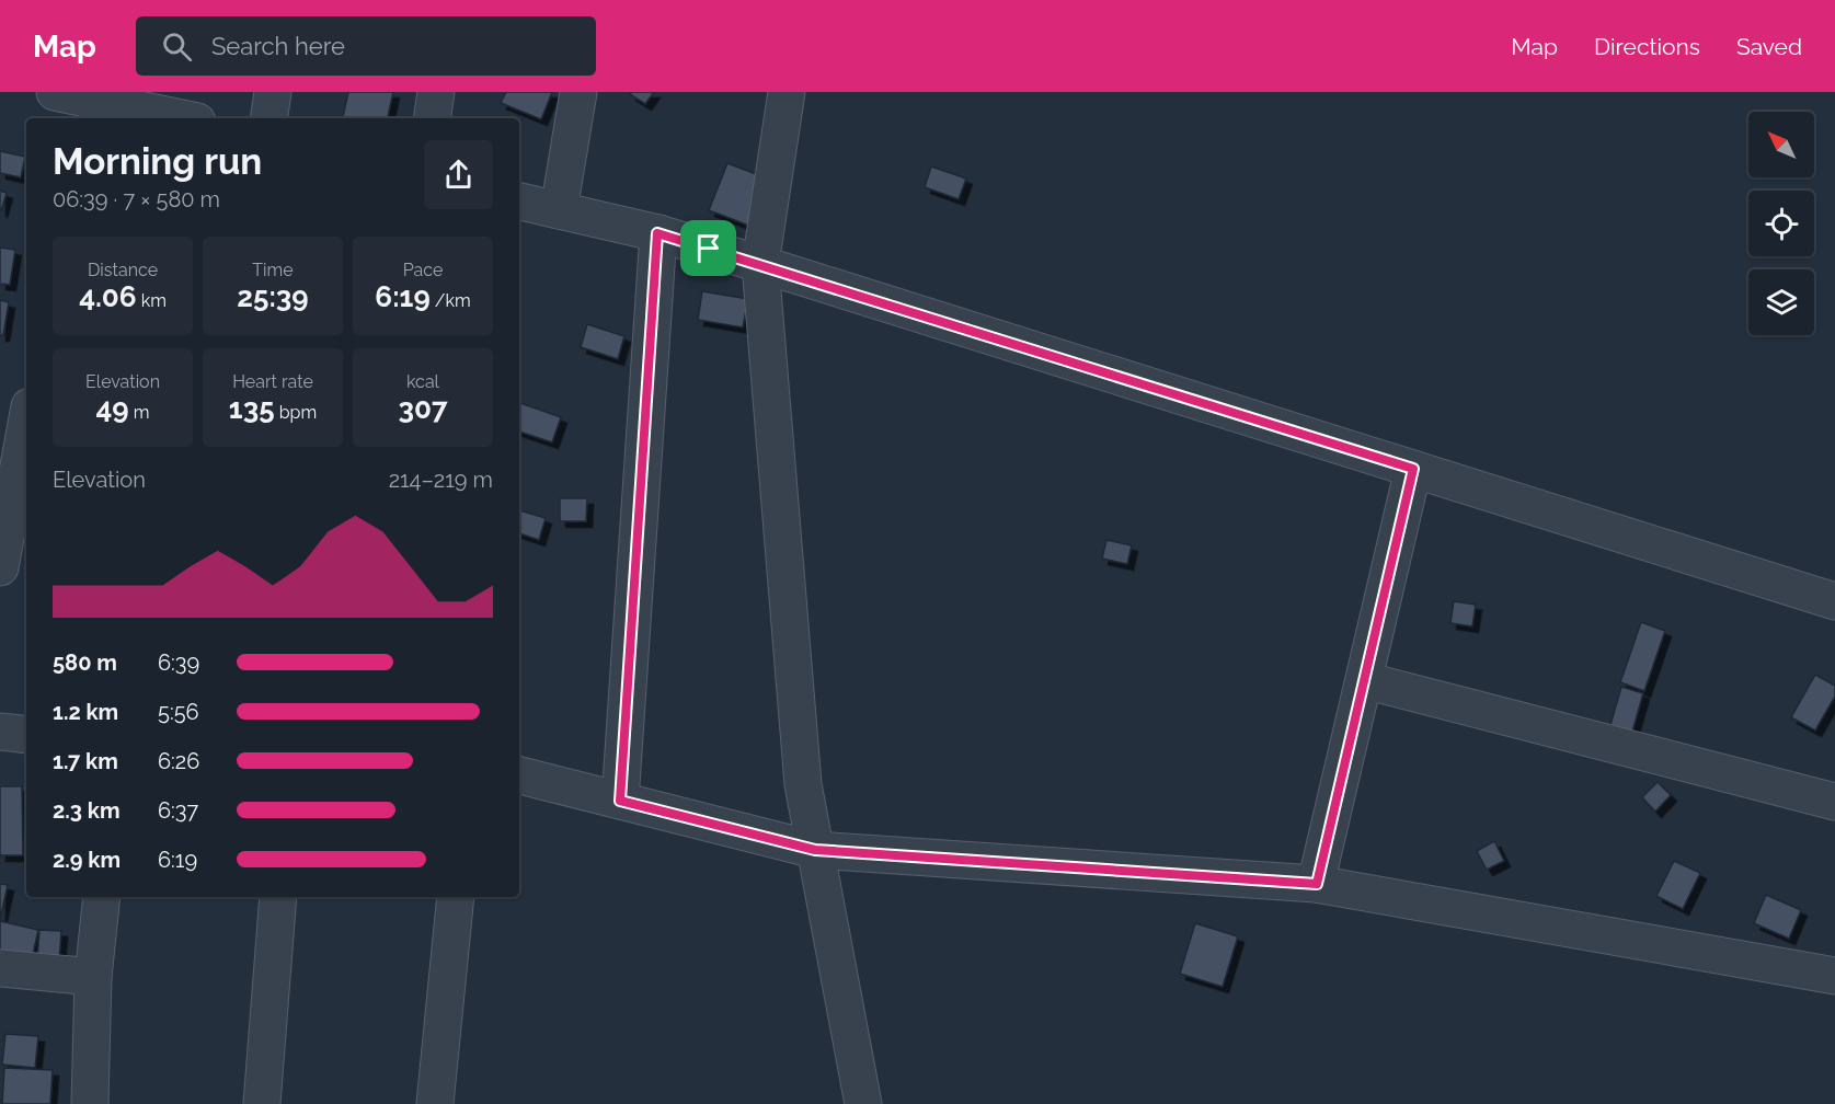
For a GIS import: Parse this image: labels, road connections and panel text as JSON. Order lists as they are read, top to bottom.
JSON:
{
  "north": "top left",
  "page": {
    "header": "Map",
    "search": "Search here",
    "nav": ["Map", "Directions", "Saved"],
    "heading": ["Morning run", "06:39 · 7 × 580 m"],
    "stats": [
      ["Distance", "4.06 km"],
      ["Time", "25:39"],
      ["Pace", "6:19 /km"],
      ["Elevation", "49 m"],
      ["Heart rate", "135 bpm"],
      ["kcal", "307"]
    ],
    "chart": ["Elevation", "214–219 m"],
    "list": [
      {
        "name": "580 m",
        "note": "6:39"
      },
      {
        "name": "1.2 km",
        "note": "5:56"
      },
      {
        "name": "1.7 km",
        "note": "6:26"
      },
      {
        "name": "2.3 km",
        "note": "6:37"
      },
      {
        "name": "2.9 km",
        "note": "6:19"
      }
    ]
  }
}
